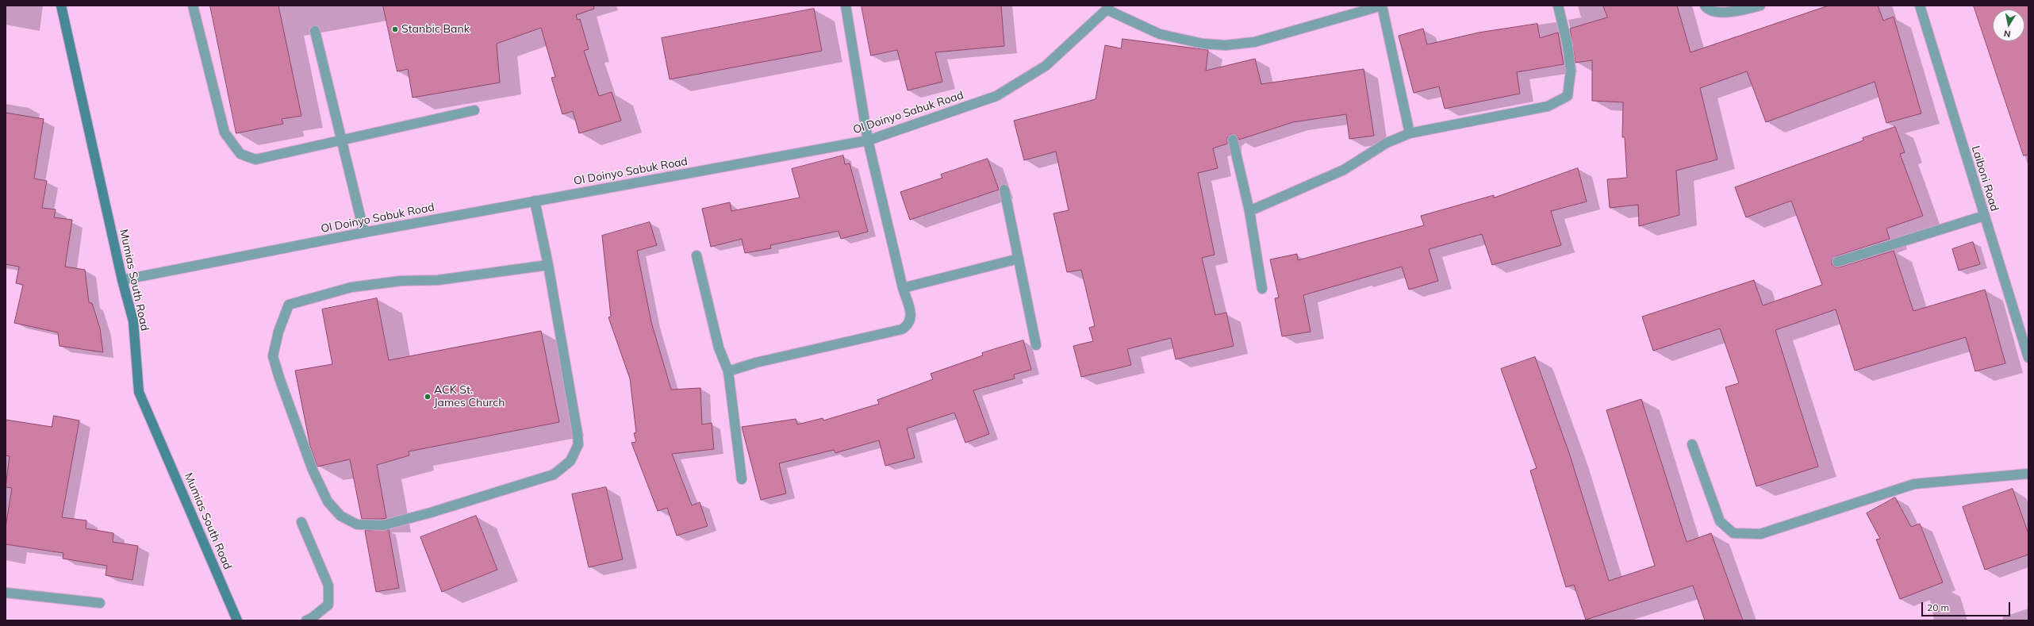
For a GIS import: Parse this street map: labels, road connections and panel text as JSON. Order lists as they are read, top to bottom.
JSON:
{
  "streets": {
    "main road": ["Mumias South Road"],
    "street": ["Ol Doinyo Sabuk Road", "Laiboni Road"]
  },
  "crossings": [
    ["Ol Doinyo Sabuk Road", "Mumias South Road"]
  ],
  "places": ["Stanbic Bank", "ACK St. James Church"],
  "scale_bar": "20 m",
  "north": "bottom"
}
